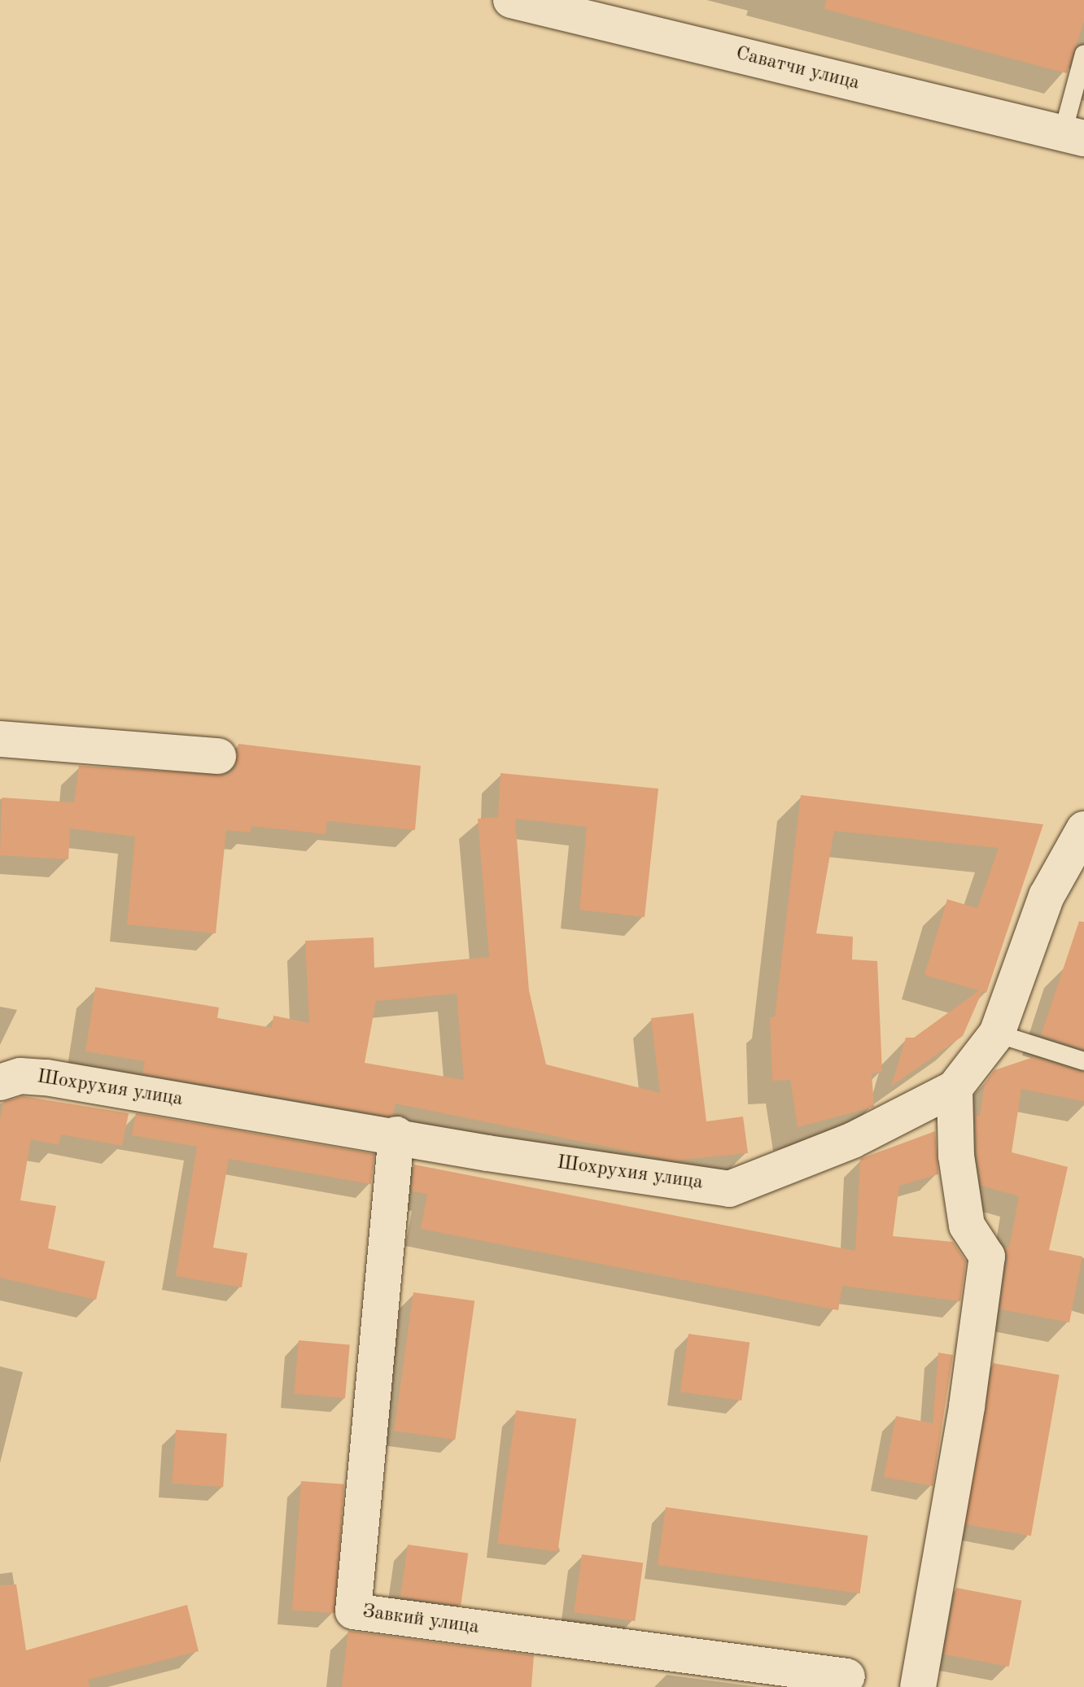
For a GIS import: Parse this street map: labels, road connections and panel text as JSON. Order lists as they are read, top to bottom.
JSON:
{
  "streets": {
    "street": ["Саватчи улица", "Шохрухия улица", "Завкий улица"]
  },
  "crossings": [
    ["Шохрухия улица", "Завкий улица"]
  ]
}
